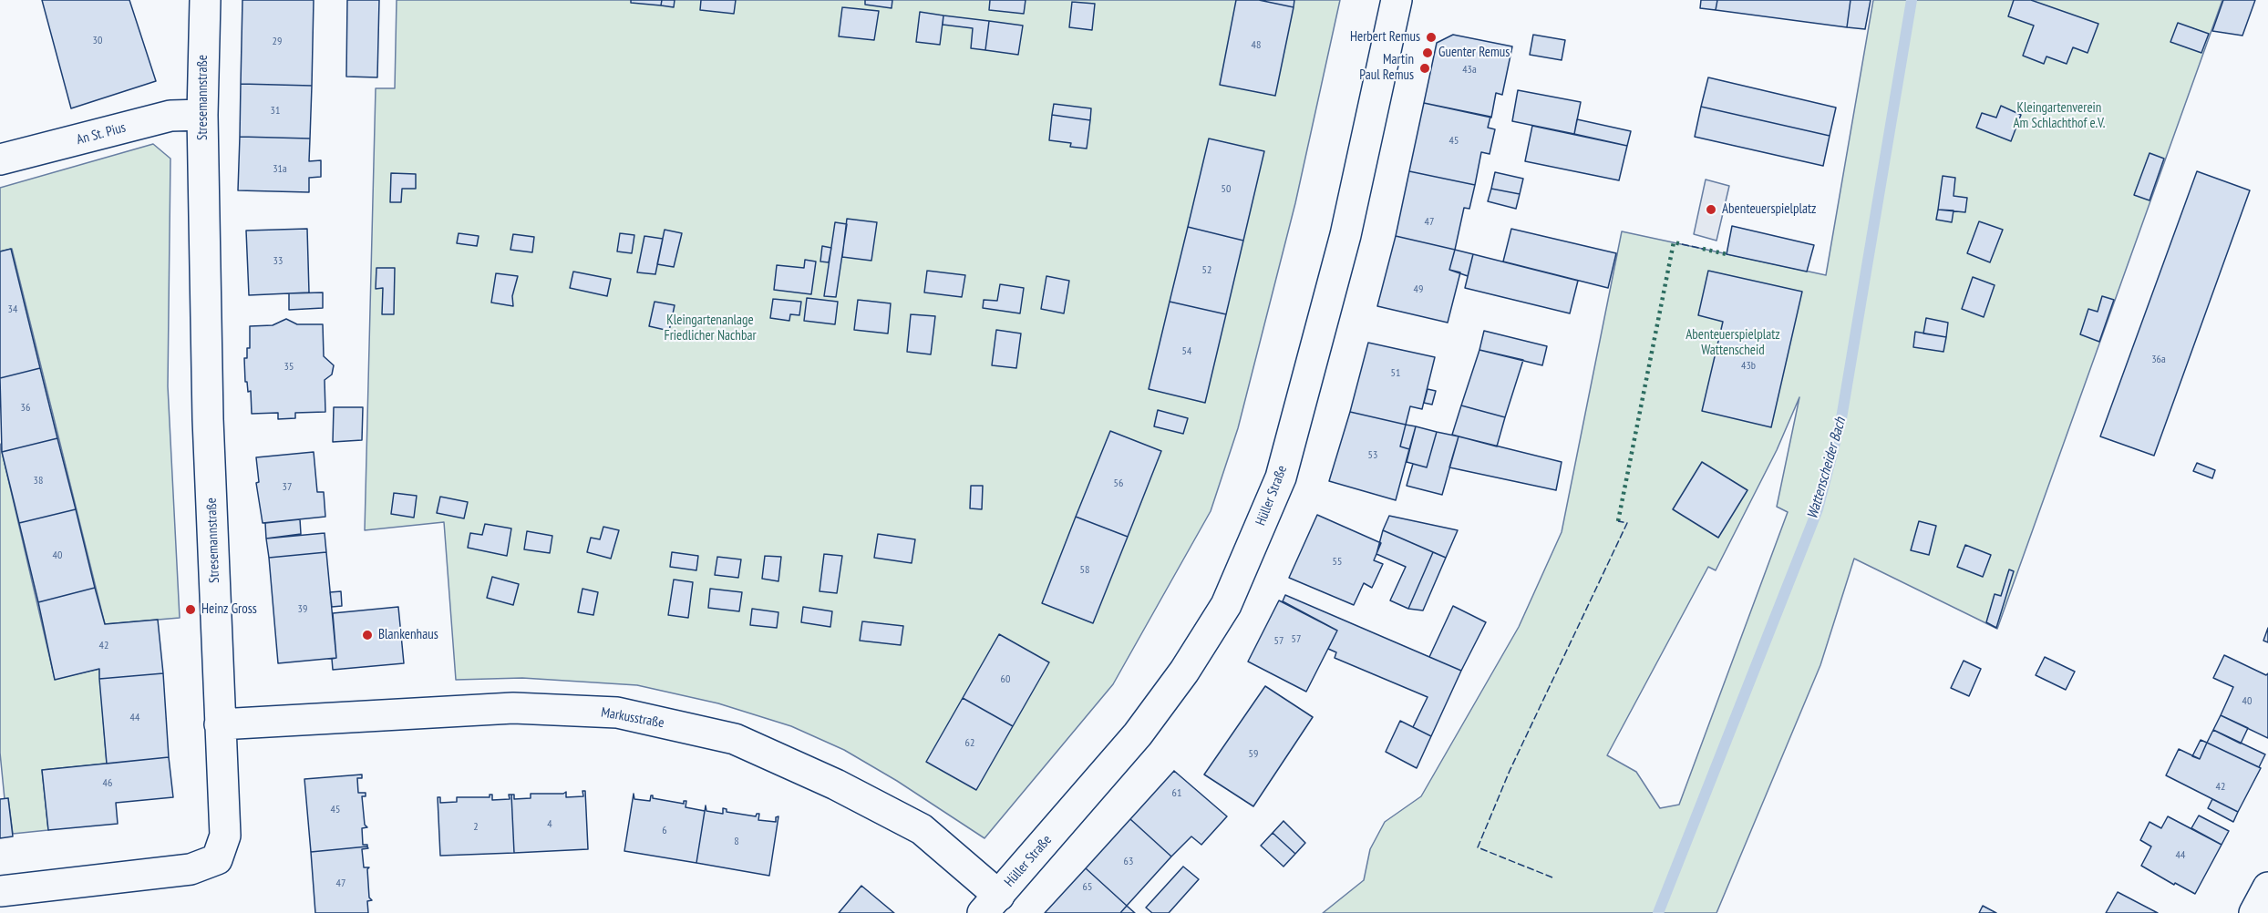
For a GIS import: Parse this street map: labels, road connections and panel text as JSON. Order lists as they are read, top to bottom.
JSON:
{
  "streets": {
    "street": [
      "Stresemannstraße",
      "An St. Pius",
      "Hüller Straße",
      "Markusstraße"
    ]
  },
  "crossings": [
    ["Stresemannstraße", "An St. Pius"],
    ["Stresemannstraße", "Markusstraße"],
    ["Hüller Straße", "Markusstraße"]
  ],
  "water": ["Wattenscheider Bach"],
  "parks": ["Kleingartenverein Am Schlachthof e.V.", "Kleingartenanlage Friedlicher Nachbar", "Abenteuerspielplatz Wattenscheid"],
  "places": [
    "Herbert Remus",
    "Guenter Remus",
    "Martin Paul Remus",
    "Abenteuerspielplatz",
    "Heinz Gross",
    "Blankenhaus"
  ],
  "house_numbers": [
    "30",
    "29",
    "48",
    "43a",
    "31",
    "45",
    "31a",
    "50",
    "47",
    "33",
    "52",
    "49",
    "34",
    "54",
    "36a",
    "43b",
    "35",
    "51",
    "36",
    "53",
    "38",
    "56",
    "37",
    "40",
    "55",
    "58",
    "39",
    "57",
    "57",
    "42",
    "60",
    "40",
    "44",
    "62",
    "59",
    "46",
    "42",
    "61",
    "45",
    "4",
    "2",
    "6",
    "8",
    "44",
    "63",
    "47",
    "65"
  ]
}
